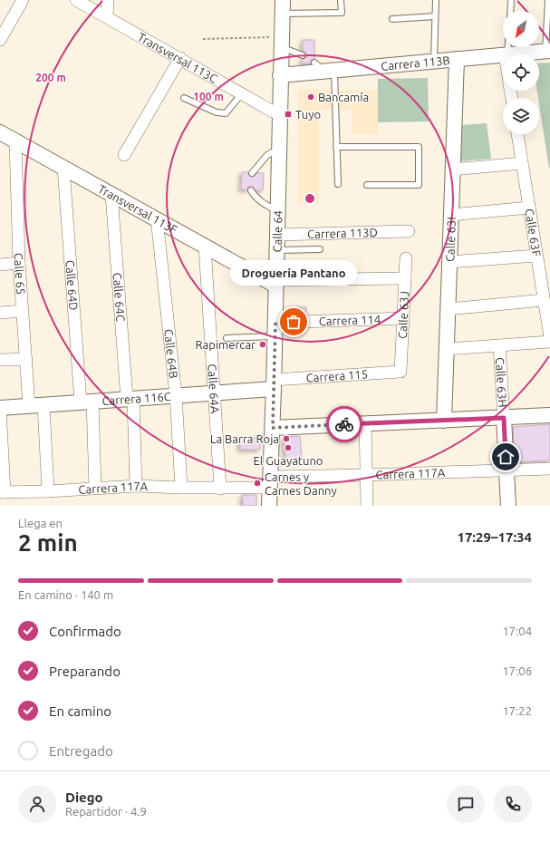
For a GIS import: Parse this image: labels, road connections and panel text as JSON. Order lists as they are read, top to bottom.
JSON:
{
  "streets": {
    "street": [
      "Transversal 113C",
      "Carrera 113B",
      "Transversal 113F",
      "Calle 64",
      "Carrera 113D",
      "Calle 63F",
      "Calle 63I",
      "Calle 65",
      "Calle 64D",
      "Calle 64C",
      "Calle 63J",
      "Carrera 114",
      "Calle 64B",
      "Carrera 115",
      "Calle 63H",
      "Calle 64A",
      "Carrera 116C",
      "Carrera 117A"
    ]
  },
  "crossings": [
    ["Transversal 113C", "Calle 64"],
    ["Carrera 113B", "Calle 64"],
    ["Carrera 113B", "Calle 63I"],
    ["Transversal 113F", "Calle 64"],
    ["Transversal 113F", "Calle 65"],
    ["Transversal 113F", "Calle 64D"],
    ["Transversal 113F", "Calle 64C"],
    ["Transversal 113F", "Calle 64B"],
    ["Transversal 113F", "Calle 64A"],
    ["Calle 64", "Carrera 113D"],
    ["Calle 64", "Carrera 114"],
    ["Calle 64", "Carrera 115"],
    ["Calle 64", "Carrera 116C"],
    ["Calle 64", "Carrera 117A"],
    ["Calle 65", "Carrera 116C"],
    ["Calle 64D", "Carrera 116C"],
    ["Calle 64D", "Carrera 117A"],
    ["Calle 64C", "Carrera 116C"],
    ["Calle 64C", "Carrera 117A"],
    ["Calle 63J", "Carrera 114"],
    ["Calle 63J", "Carrera 115"],
    ["Calle 64B", "Carrera 116C"],
    ["Calle 64B", "Carrera 117A"],
    ["Carrera 115", "Carrera 116C"],
    ["Calle 63H", "Carrera 117A"],
    ["Calle 64A", "Carrera 116C"],
    ["Calle 64A", "Carrera 117A"]
  ],
  "places": {
    "other": [
      "Bancamía",
      "Droguería Pantano",
      "Rapimercar",
      "La Barra Roja",
      "El Guayatuno",
      "Carnes y Carnes Danny"
    ],
    "transit": ["Tuyo"]
  },
  "north": "bottom left",
  "page": {
    "bubble": "Droguería Pantano",
    "heading": ["2 min", "Llega en", "17:29–17:34"],
    "panel": ["Diego", "Repartidor · 4.9"],
    "bar": "En camino · 140 m",
    "list": [
      ["Confirmado", "17:04"],
      ["Preparando", "17:06"],
      ["En camino", "17:22"],
      "Entregado"
    ]
  },
  "rings": ["200 m", "100 m"]
}
